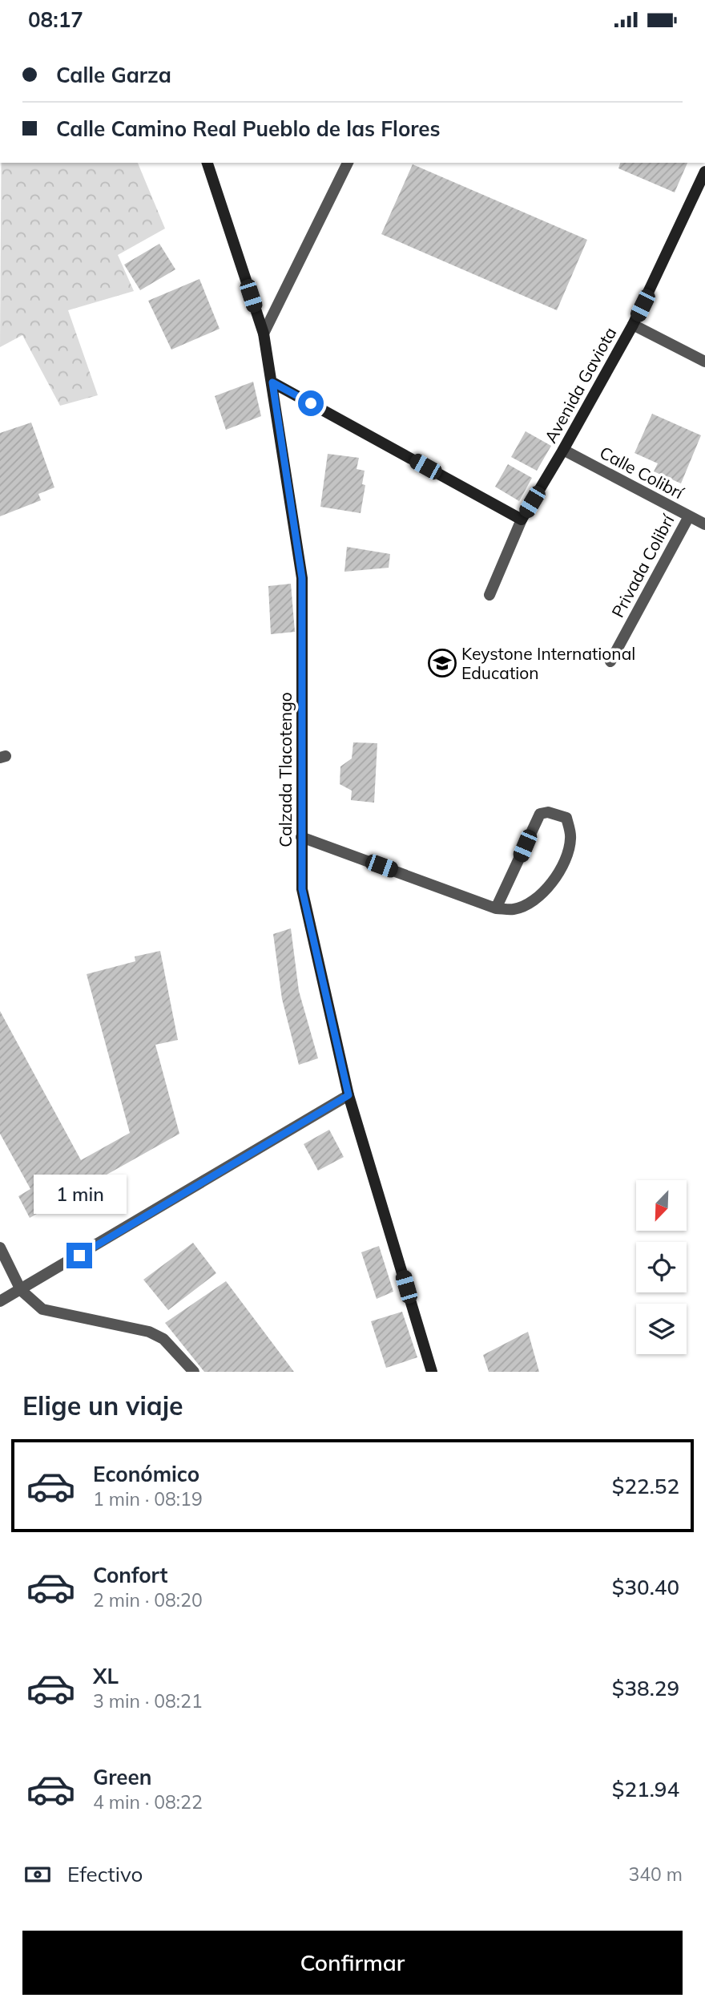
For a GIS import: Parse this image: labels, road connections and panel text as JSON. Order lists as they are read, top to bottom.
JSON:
{
  "streets": {
    "street": [
      "Avenida Gaviota",
      "Calle Colibrí",
      "Privada Colibrí",
      "Calzada Tlacotengo"
    ]
  },
  "crossings": [
    ["Avenida Gaviota", "Calle Colibrí"],
    ["Calle Colibrí", "Privada Colibrí"]
  ],
  "places": {
    "school or university": ["Keystone International Education"]
  },
  "north": "bottom left",
  "page": {
    "status": "08:17",
    "banner": ["Calle Garza", "Calle Camino Real Pueblo de las Flores"],
    "bubble": "1 min",
    "heading": "Elige un viaje",
    "list": [
      {
        "name": "Económico",
        "note": "1 min · 08:19",
        "value": "$22.52"
      },
      {
        "name": "Confort",
        "note": "2 min · 08:20",
        "value": "$30.40"
      },
      {
        "name": "XL",
        "note": "3 min · 08:21",
        "value": "$38.29"
      },
      {
        "name": "Green",
        "note": "4 min · 08:22",
        "value": "$21.94"
      }
    ],
    "pay": ["Efectivo", "340 m"],
    "buttons": "Confirmar"
  }
}
